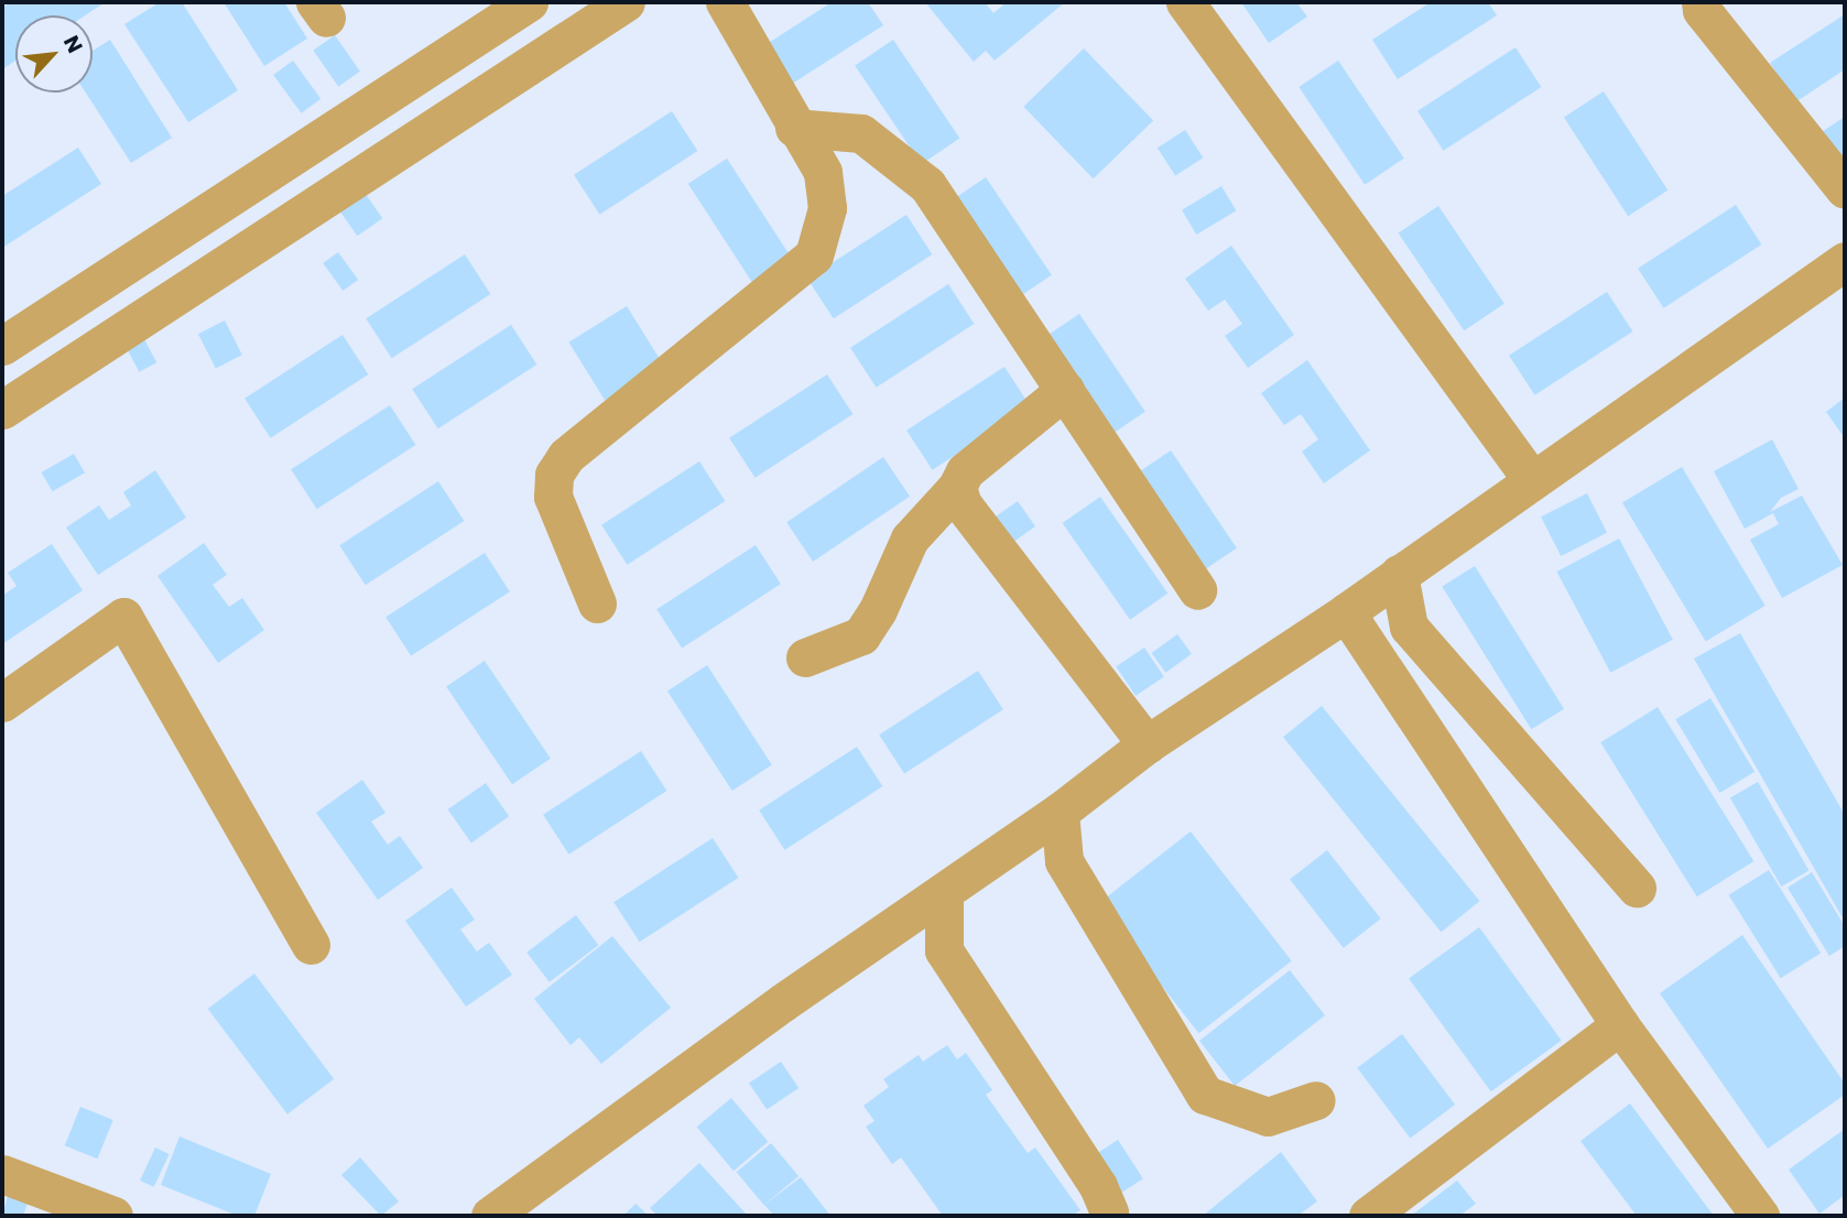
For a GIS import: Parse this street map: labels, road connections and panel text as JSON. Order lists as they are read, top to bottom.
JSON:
{
  "north": "top right"
}
